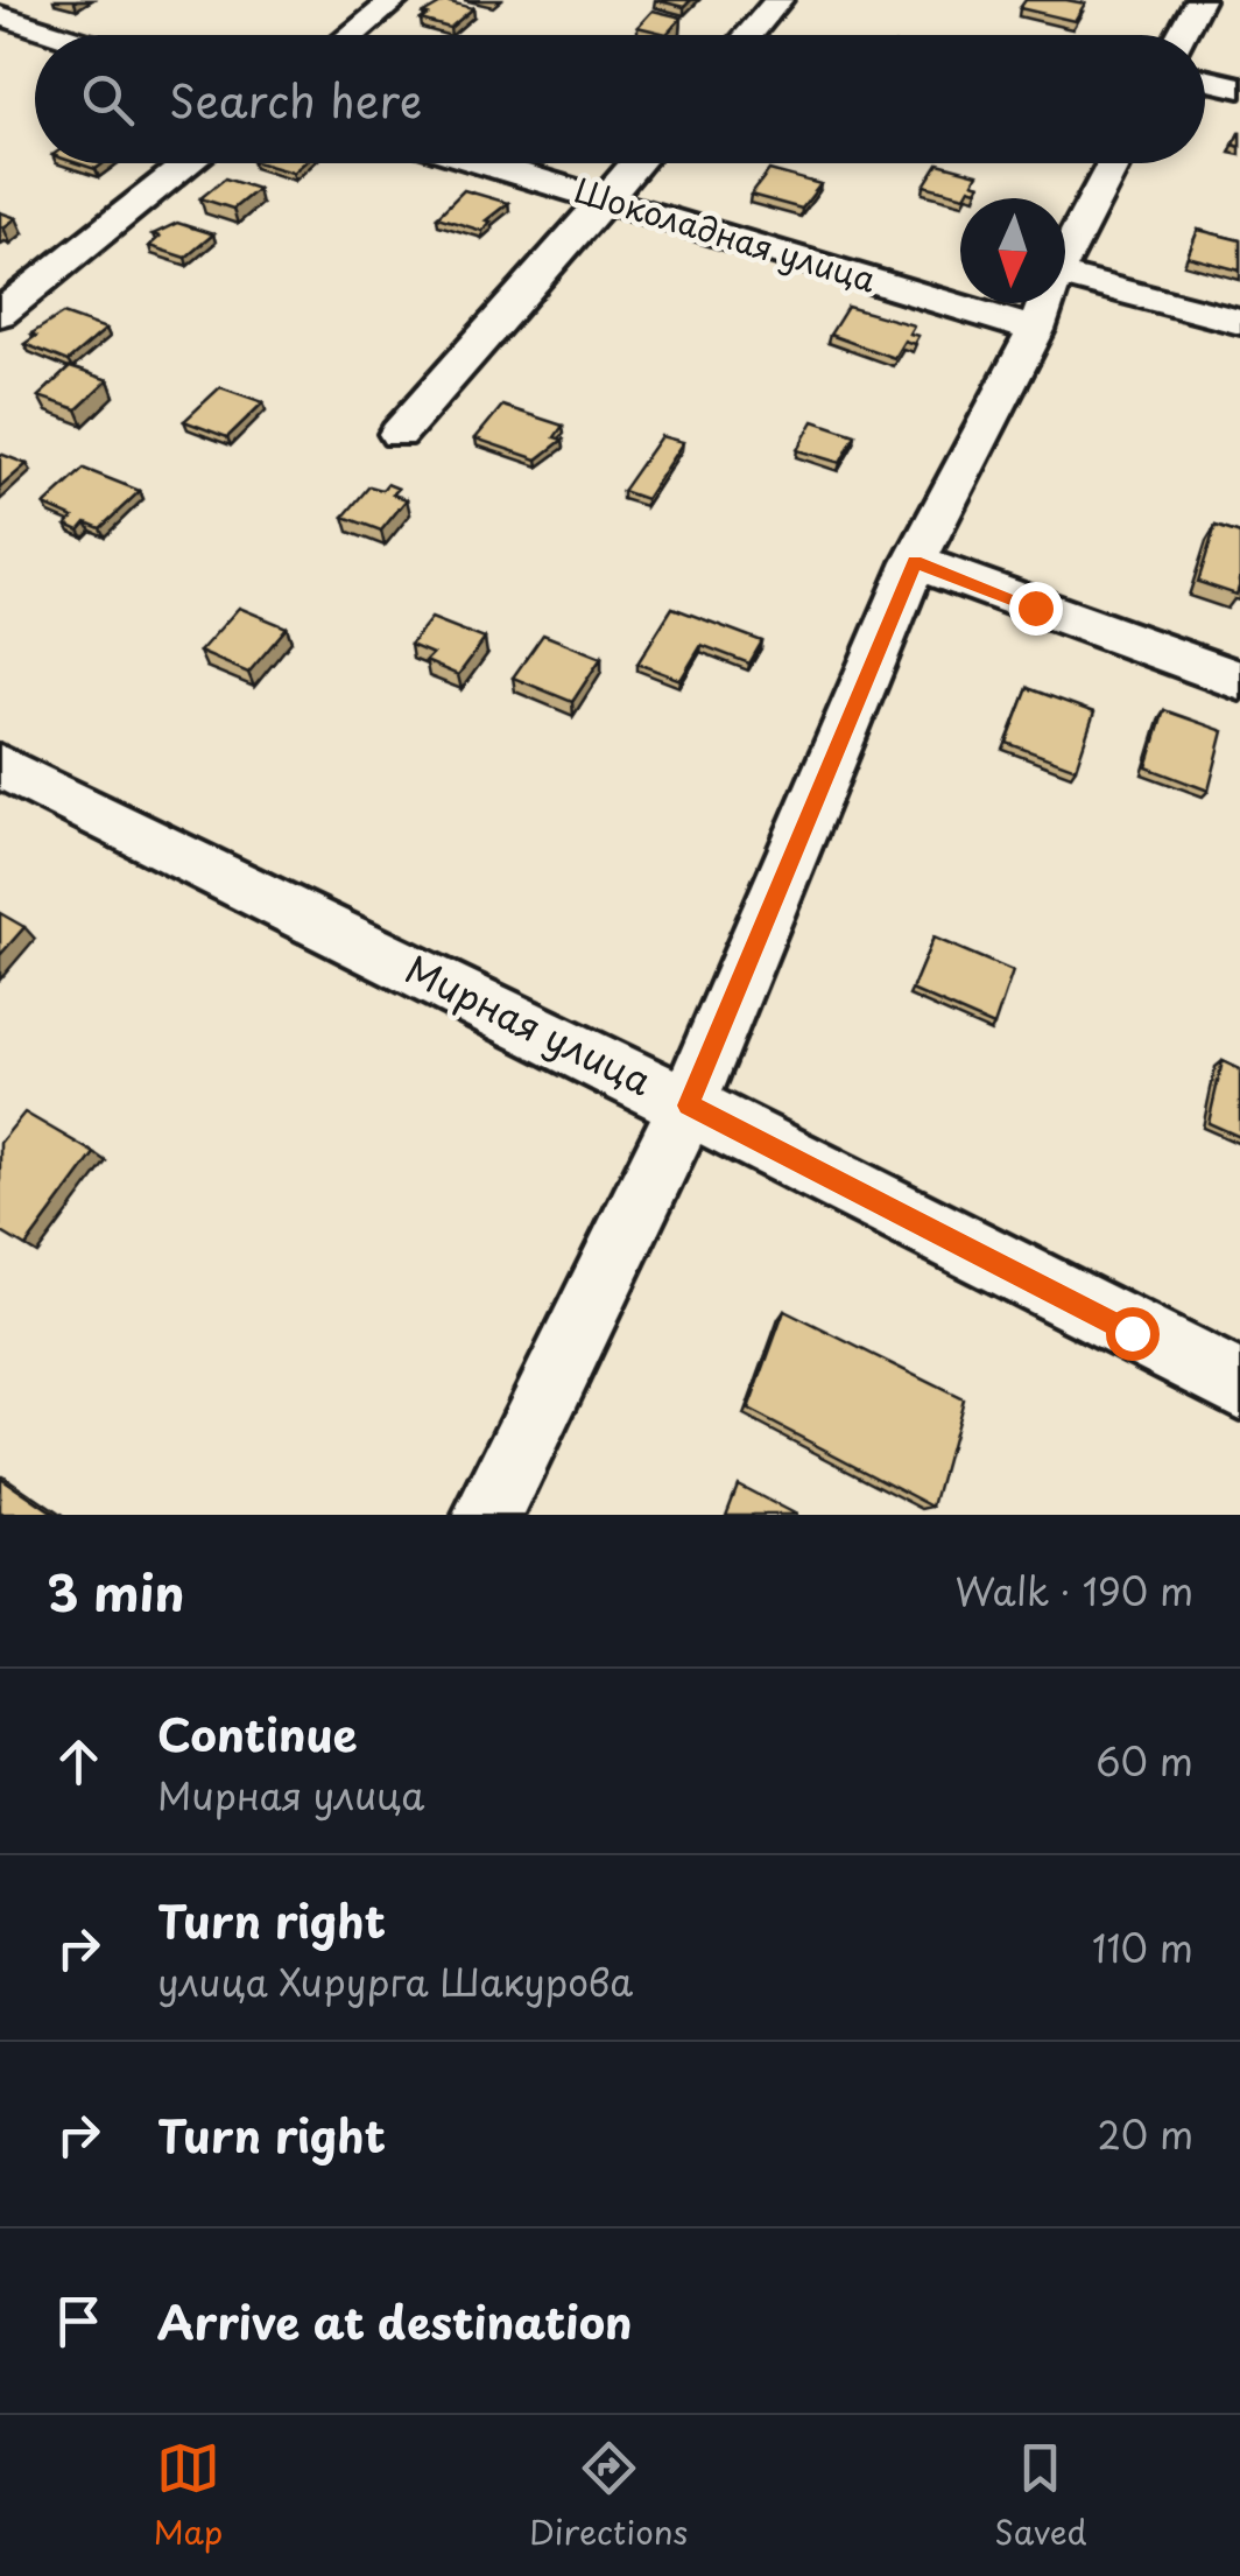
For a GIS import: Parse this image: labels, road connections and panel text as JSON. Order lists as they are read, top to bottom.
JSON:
{
  "streets": {
    "street": ["Шоколадная улица", "Мирная улица"]
  },
  "north": "bottom",
  "page": {
    "search": "Search here",
    "heading": ["3 min", "Walk · 190 m"],
    "list": [
      ["Continue", "Мирная улица", "60 m"],
      ["Turn right", "улица Хирурга Шакурова", "110 m"],
      ["Turn right", "20 m"],
      "Arrive at destination"
    ],
    "nav": ["Map", "Directions", "Saved"]
  }
}
